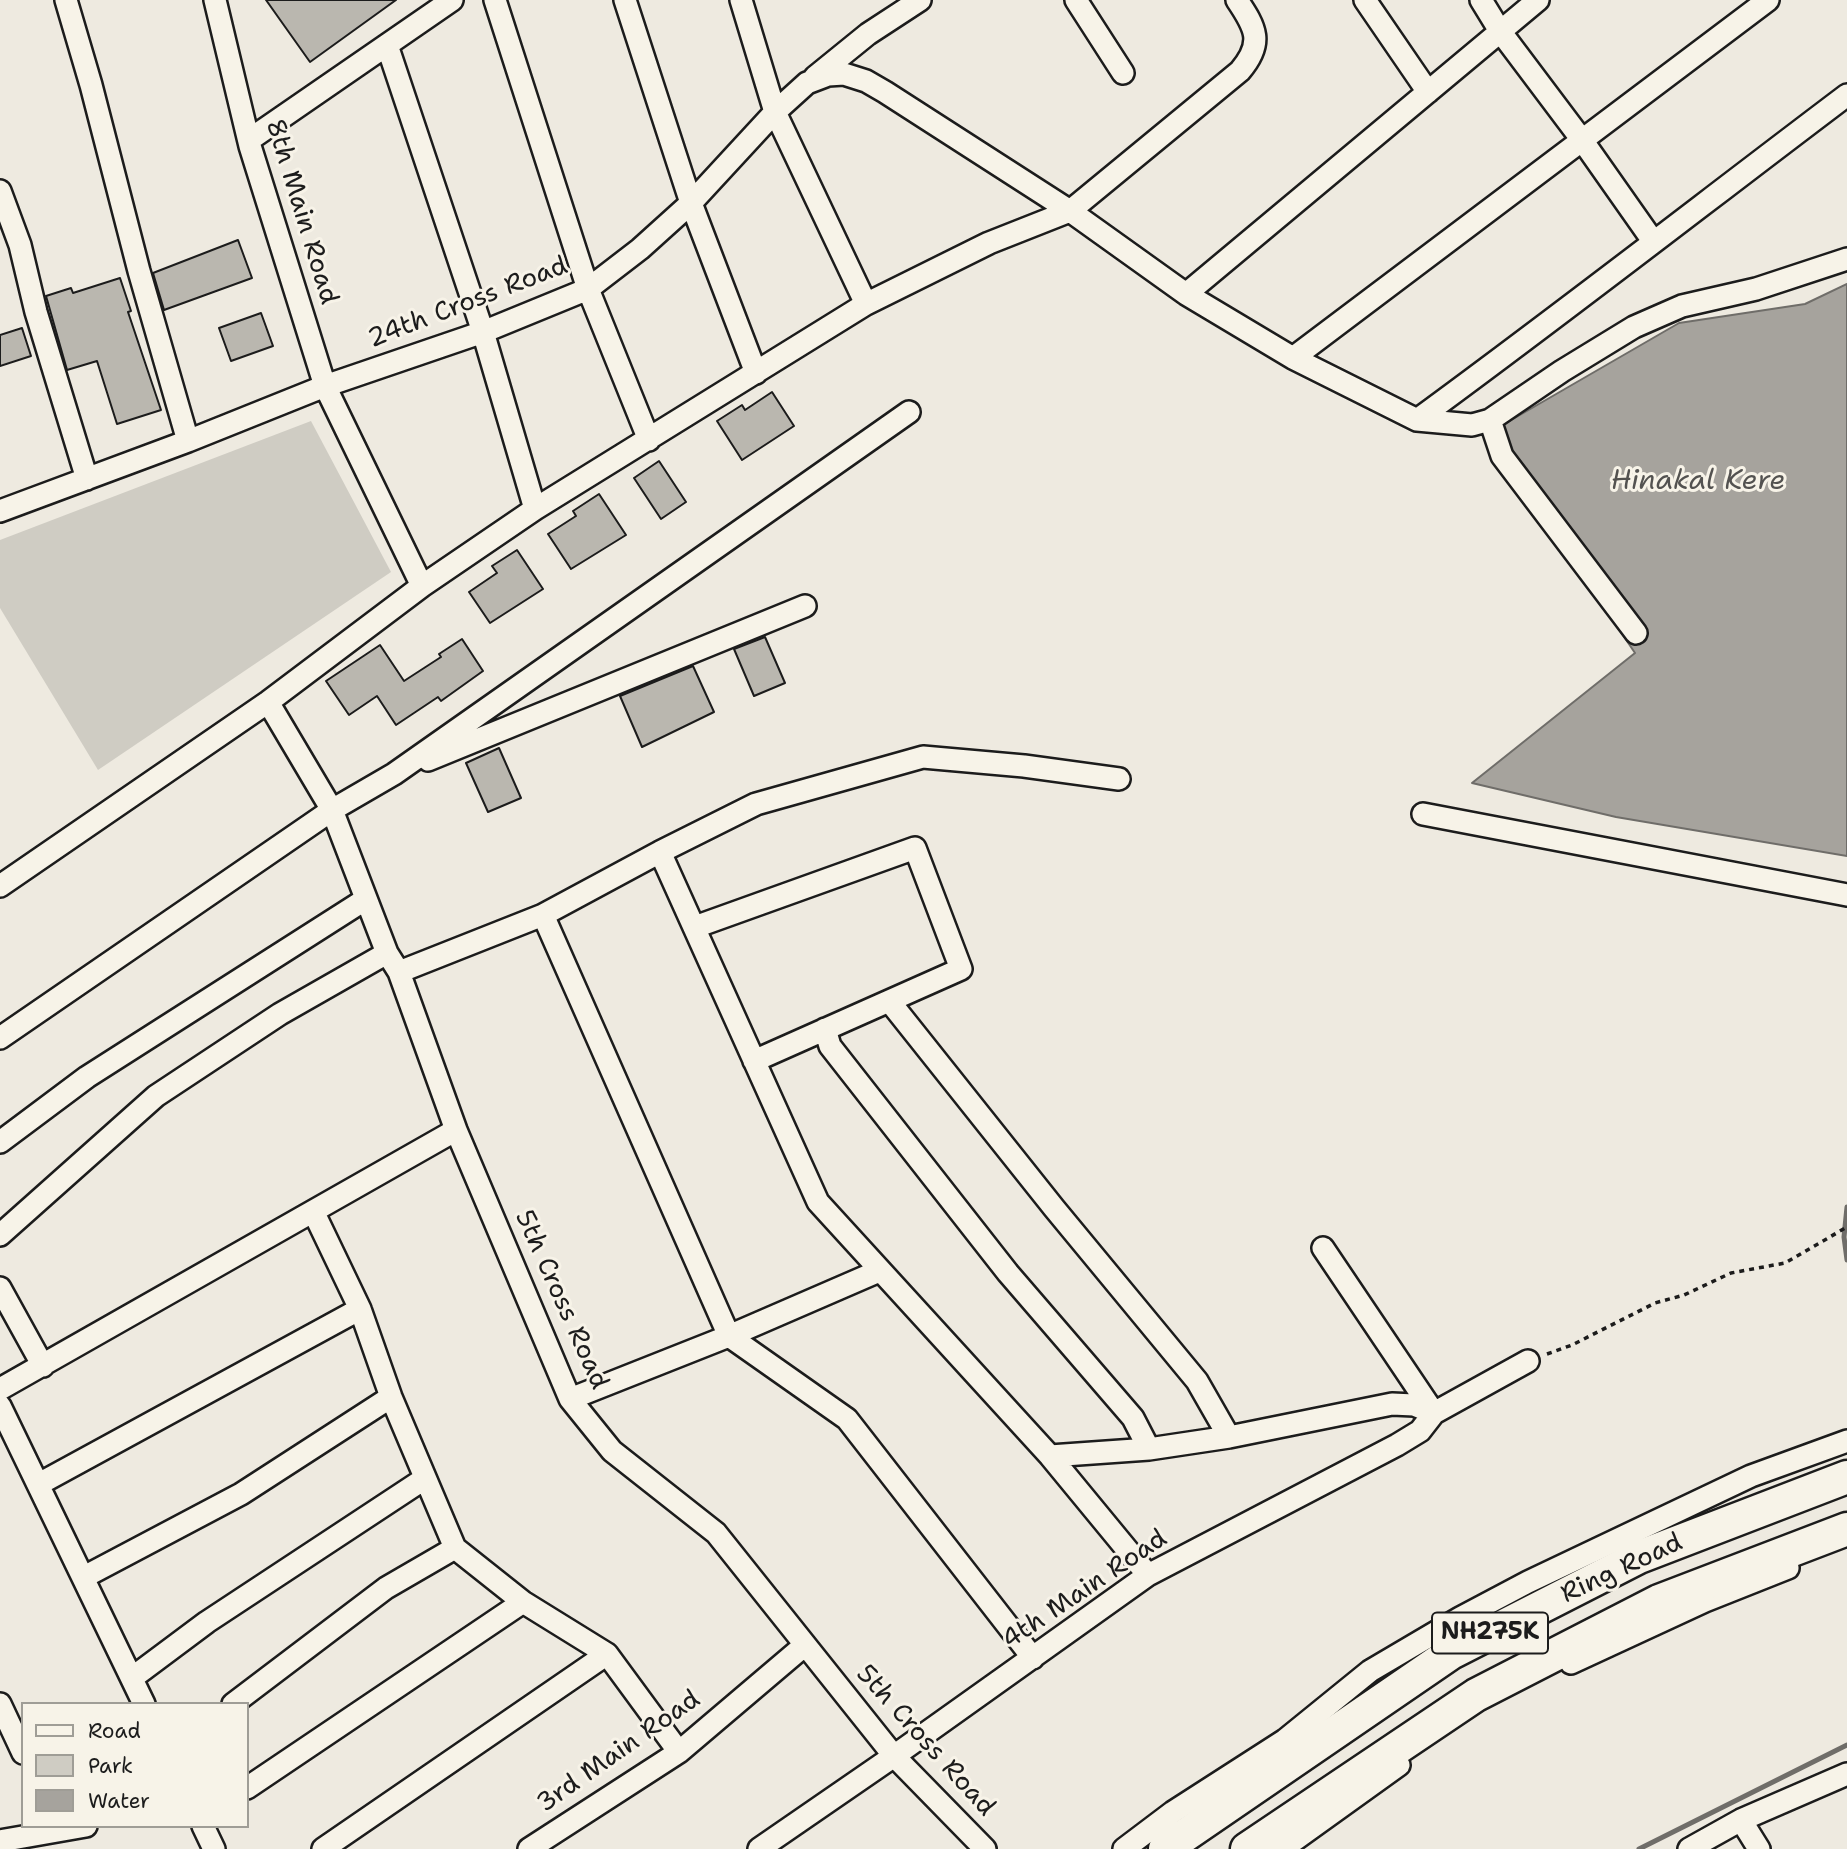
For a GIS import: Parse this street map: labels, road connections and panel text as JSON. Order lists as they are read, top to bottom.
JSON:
{
  "streets": {
    "highway": ["Ring Road", "NH275K"],
    "street": [
      "8th Main Road",
      "24th Cross Road",
      "5th Cross Road",
      "4th Main Road",
      "3rd Main Road"
    ]
  },
  "crossings": [
    ["8th Main Road", "24th Cross Road"],
    ["5th Cross Road", "4th Main Road"],
    ["5th Cross Road", "3rd Main Road"]
  ],
  "water": ["Hinakal Kere"],
  "legend": ["Road", "Park", "Water"]
}
